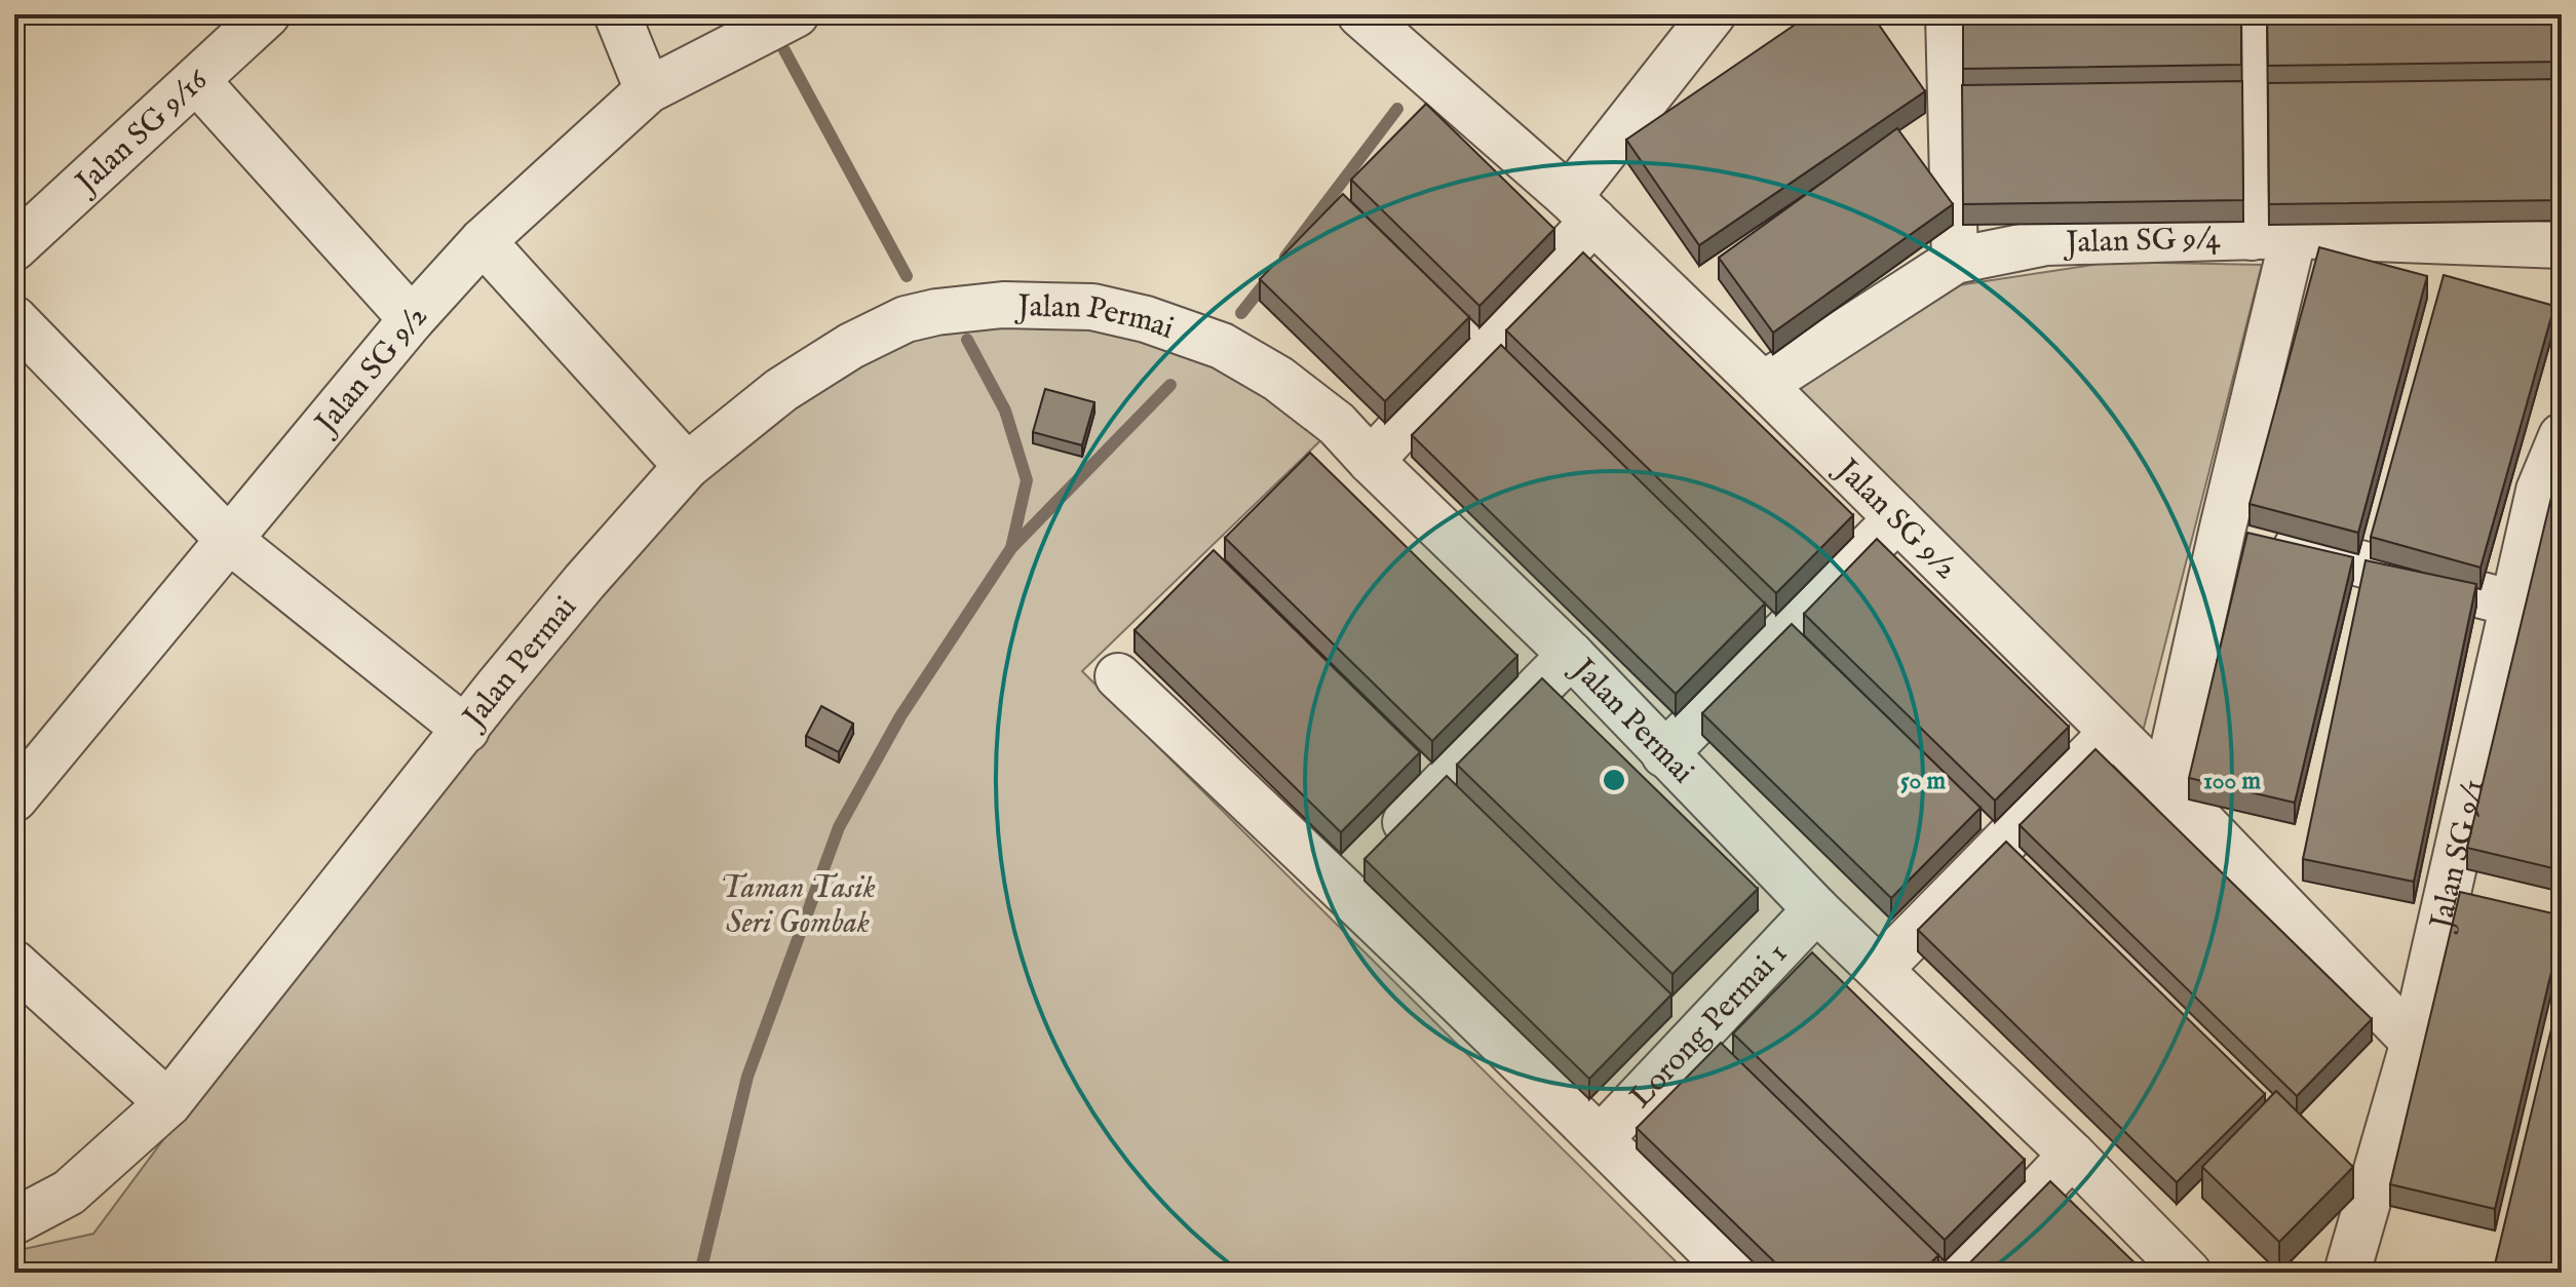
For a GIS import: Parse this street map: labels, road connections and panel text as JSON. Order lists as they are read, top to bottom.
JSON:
{
  "streets": {
    "street": [
      "Jalan SG 9/16",
      "Jalan SG 9/4",
      "Jalan Permai",
      "Jalan SG 9/2",
      "Jalan SG 9/1",
      "Lorong Permai 1"
    ]
  },
  "crossings": [
    ["Jalan SG 9/4", "Jalan SG 9/2"],
    ["Jalan Permai", "Lorong Permai 1"],
    ["Jalan SG 9/2", "Jalan SG 9/1"]
  ],
  "parks": ["Taman Tasik Seri Gombak"],
  "rings": ["50 m", "100 m"]
}
